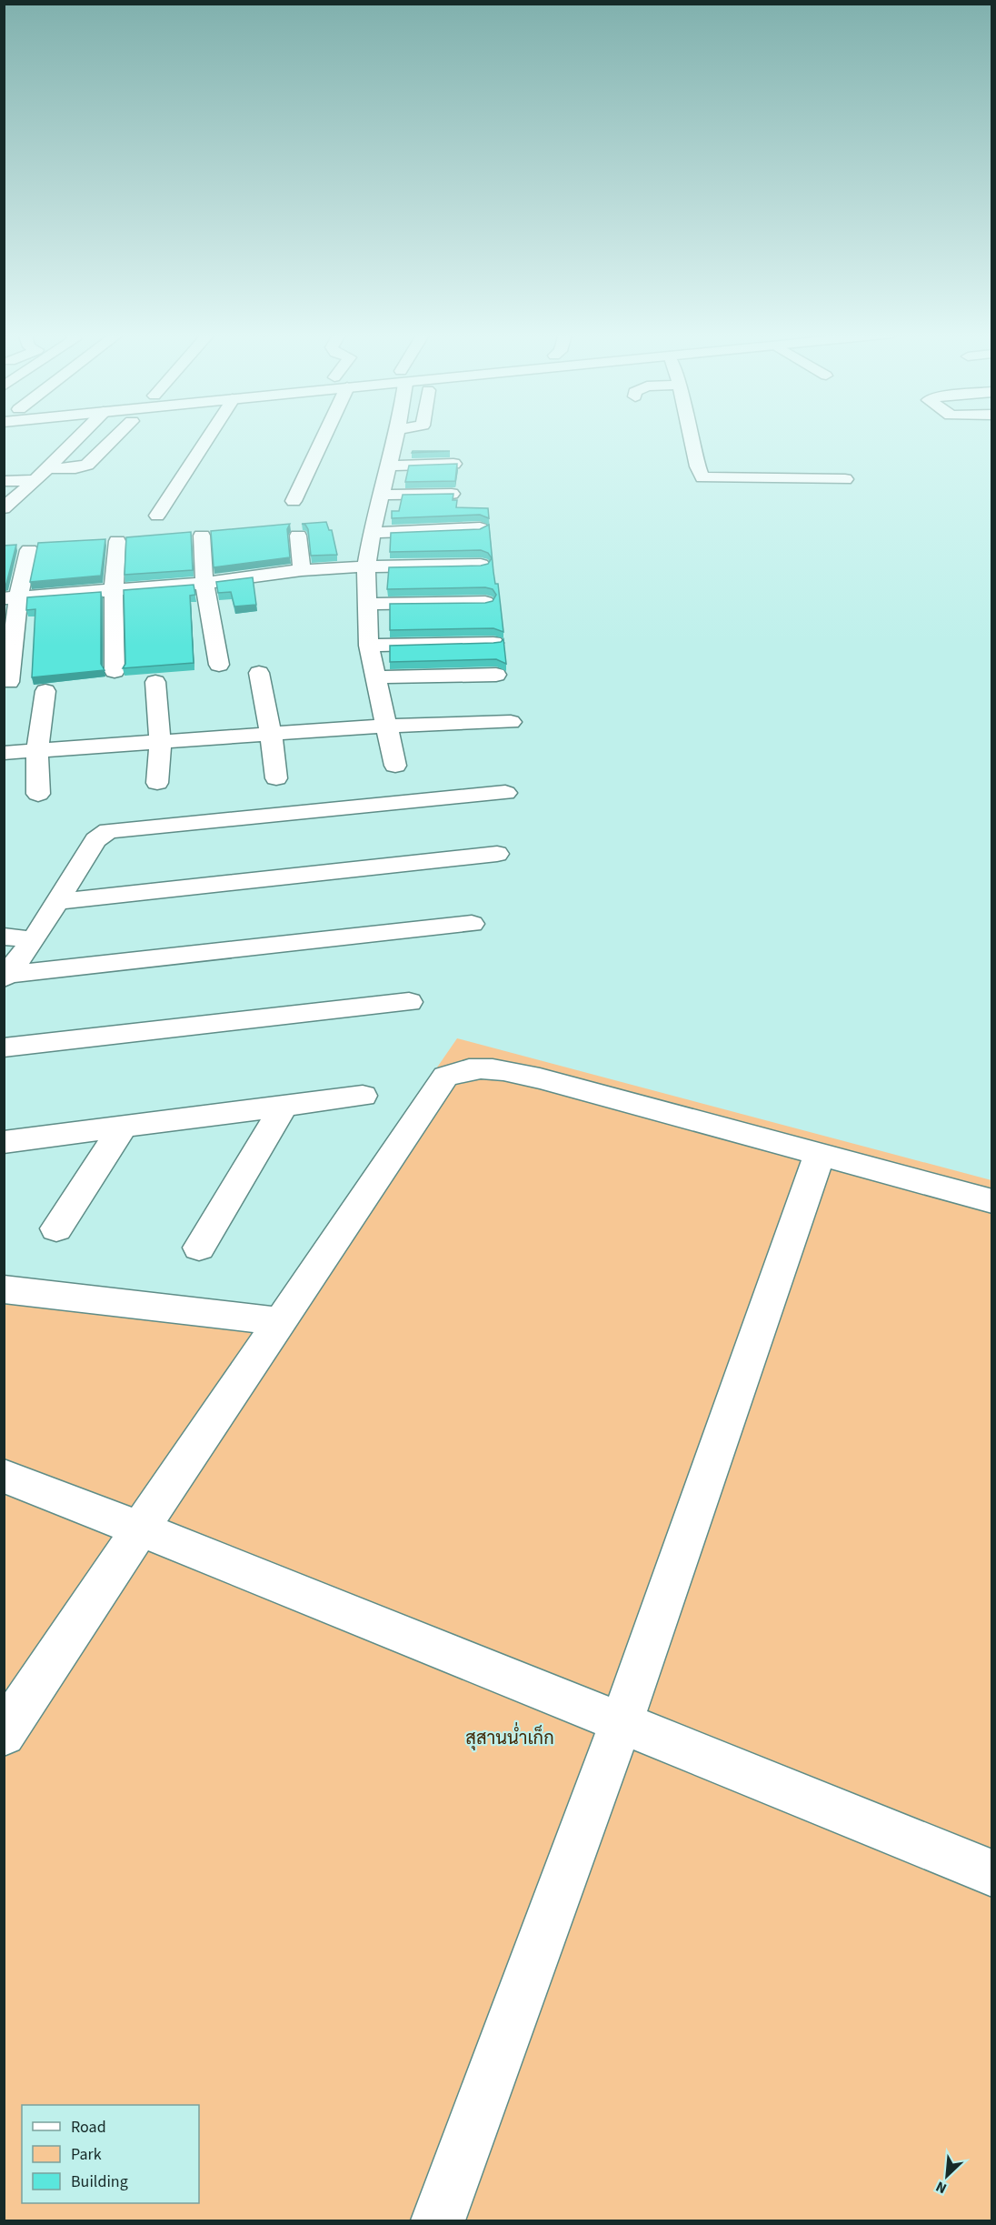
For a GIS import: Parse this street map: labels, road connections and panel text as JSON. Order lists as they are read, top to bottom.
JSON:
{
  "parks": ["สุสานน่ำเก็ก"],
  "legend": ["Road", "Park", "Building"],
  "north": "bottom left"
}
